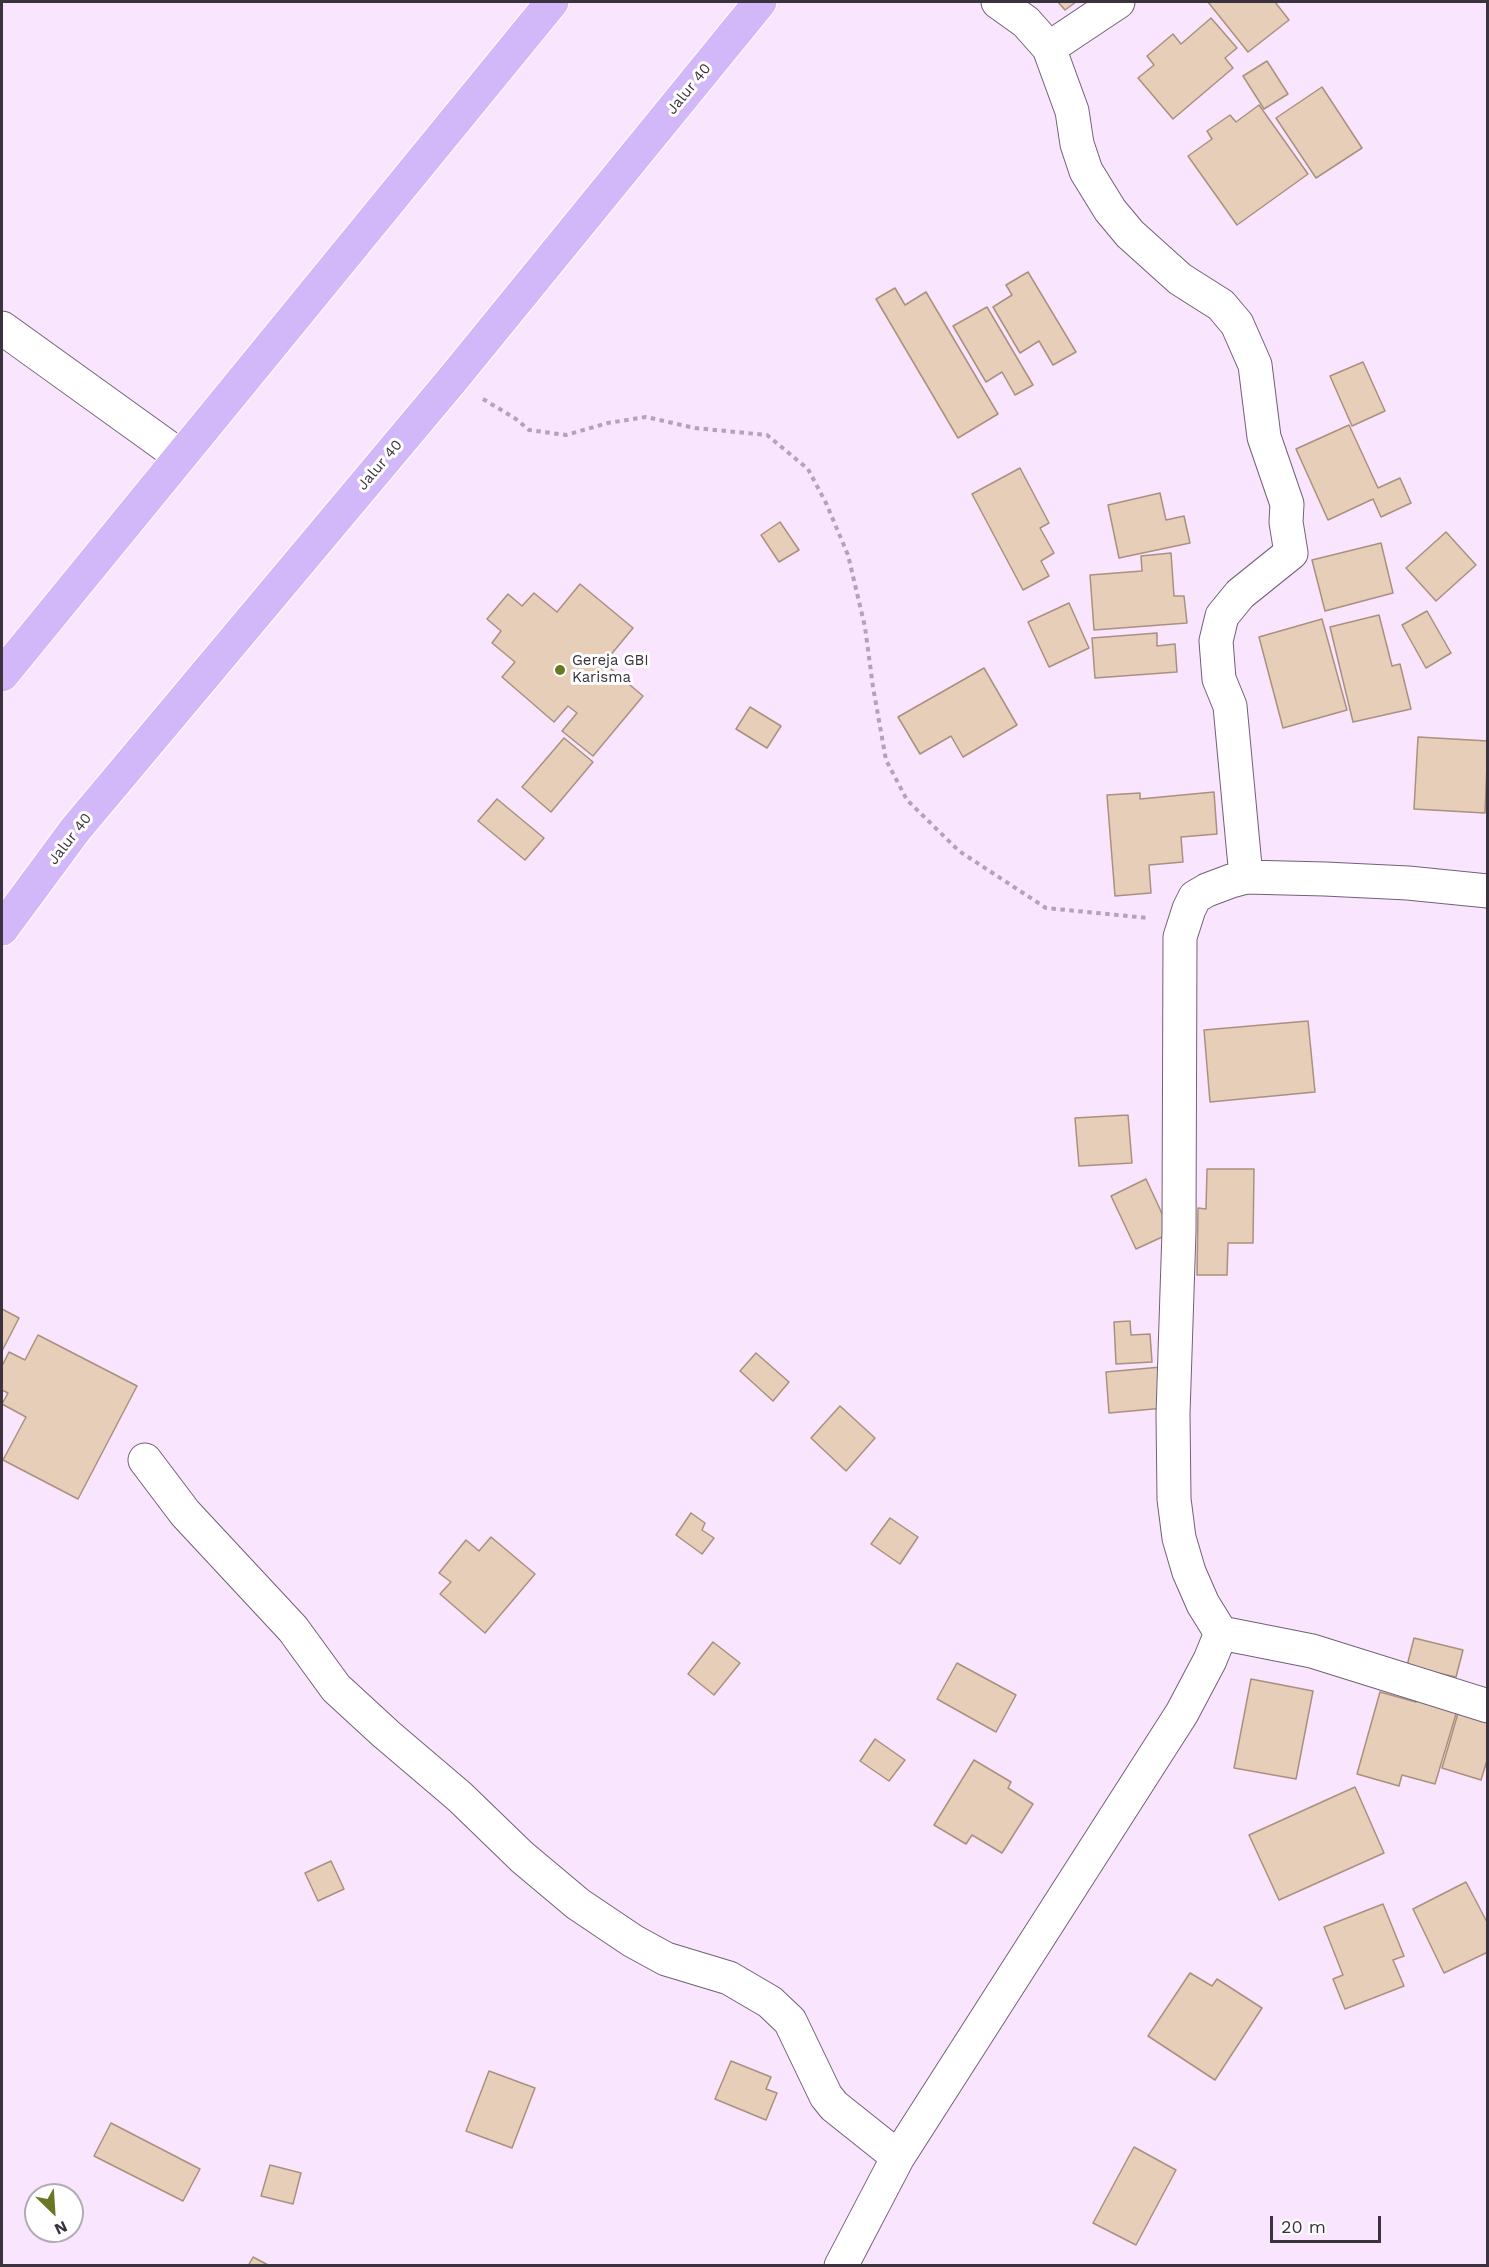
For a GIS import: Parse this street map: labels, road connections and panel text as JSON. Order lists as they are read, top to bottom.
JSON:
{
  "streets": {
    "highway": ["Jalur 40"]
  },
  "places": ["Gereja GBI Karisma"],
  "scale_bar": "20 m",
  "north": "bottom right"
}
